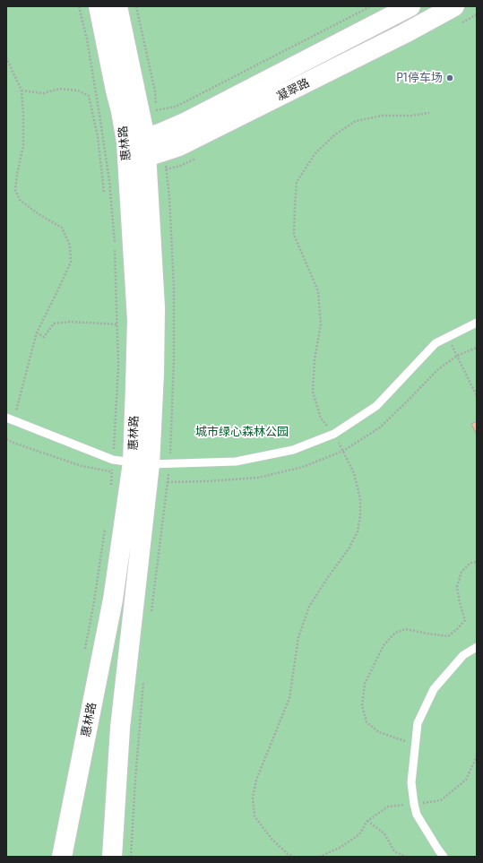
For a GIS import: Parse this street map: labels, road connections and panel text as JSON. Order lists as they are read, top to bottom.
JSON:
{
  "streets": {
    "main road": ["凝翠路", "惠林路"]
  },
  "crossings": [
    ["凝翠路", "惠林路"]
  ],
  "parks": ["城市绿心森林公园"],
  "places": ["P1停车场"]
}
